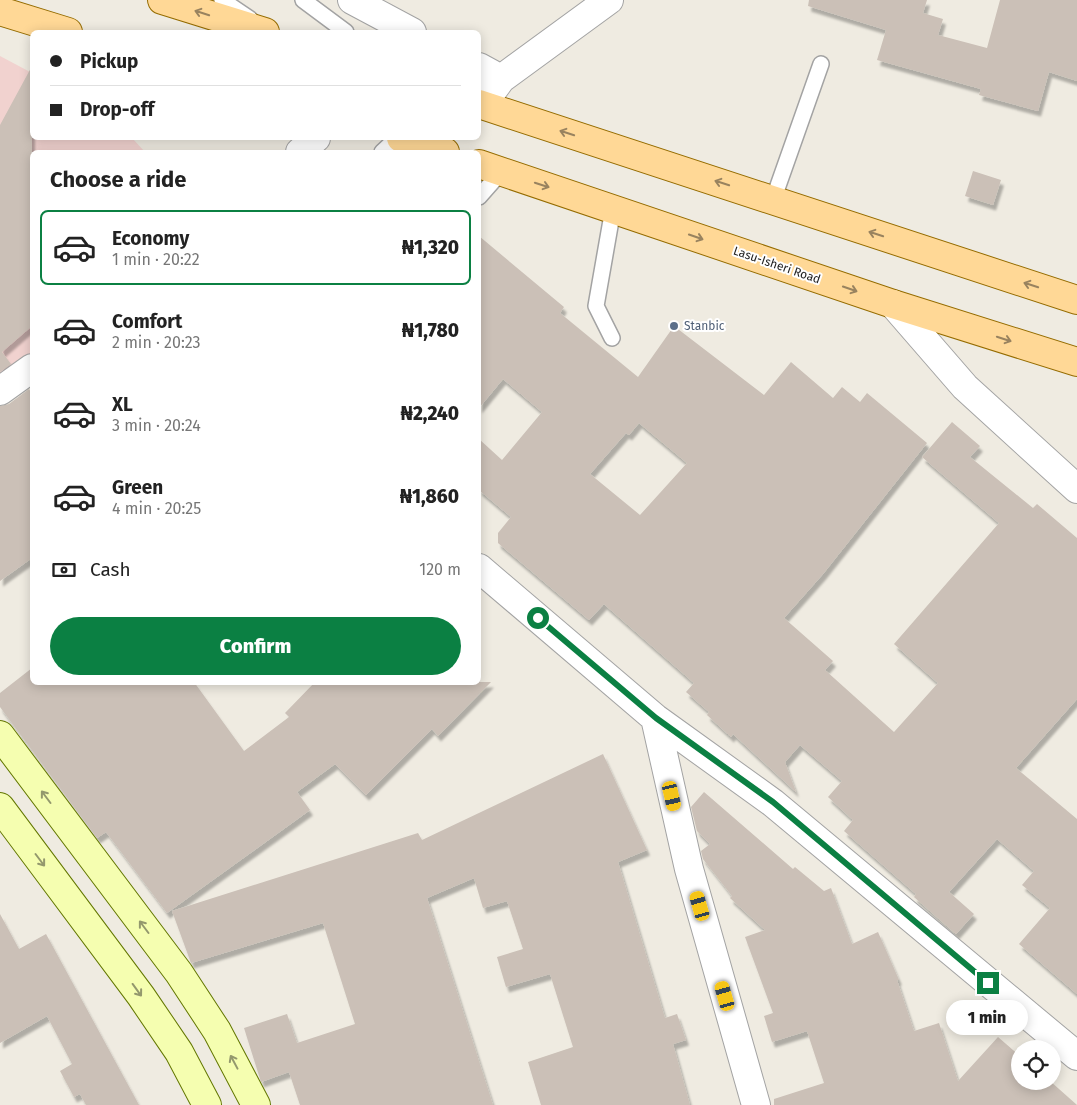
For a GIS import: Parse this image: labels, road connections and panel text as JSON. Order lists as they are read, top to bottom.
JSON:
{
  "streets": {
    "main road": ["Lasu-Isheri Road"]
  },
  "places": ["Stanbic"],
  "page": {
    "banner": ["Pickup", "Drop-off"],
    "heading": "Choose a ride",
    "list": [
      {
        "name": "Economy",
        "note": "1 min · 20:22",
        "value": "₦1,320"
      },
      {
        "name": "Comfort",
        "note": "2 min · 20:23",
        "value": "₦1,780"
      },
      {
        "name": "XL",
        "note": "3 min · 20:24",
        "value": "₦2,240"
      },
      {
        "name": "Green",
        "note": "4 min · 20:25",
        "value": "₦1,860"
      }
    ],
    "pay": ["Cash", "120 m"],
    "buttons": "Confirm",
    "bubble": "1 min"
  }
}
